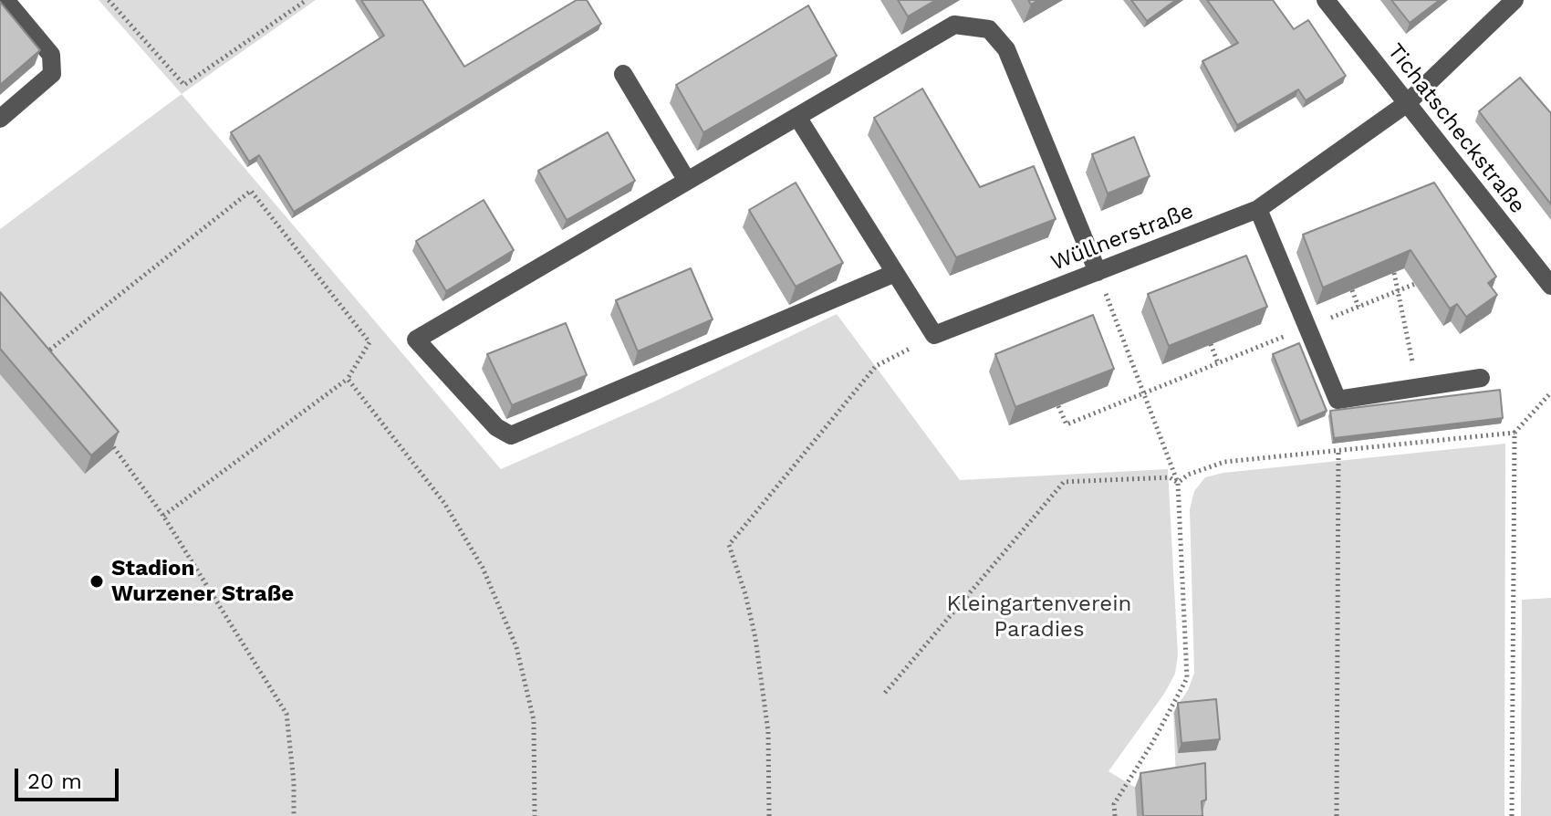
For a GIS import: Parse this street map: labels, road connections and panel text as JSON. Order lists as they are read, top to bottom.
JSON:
{
  "streets": {
    "street": ["Tichatscheckstraße", "Wüllnerstraße"]
  },
  "crossings": [
    ["Tichatscheckstraße", "Wüllnerstraße"]
  ],
  "parks": ["Kleingartenverein Paradies"],
  "places": ["Stadion Wurzener Straße"],
  "scale_bar": "20 m"
}
